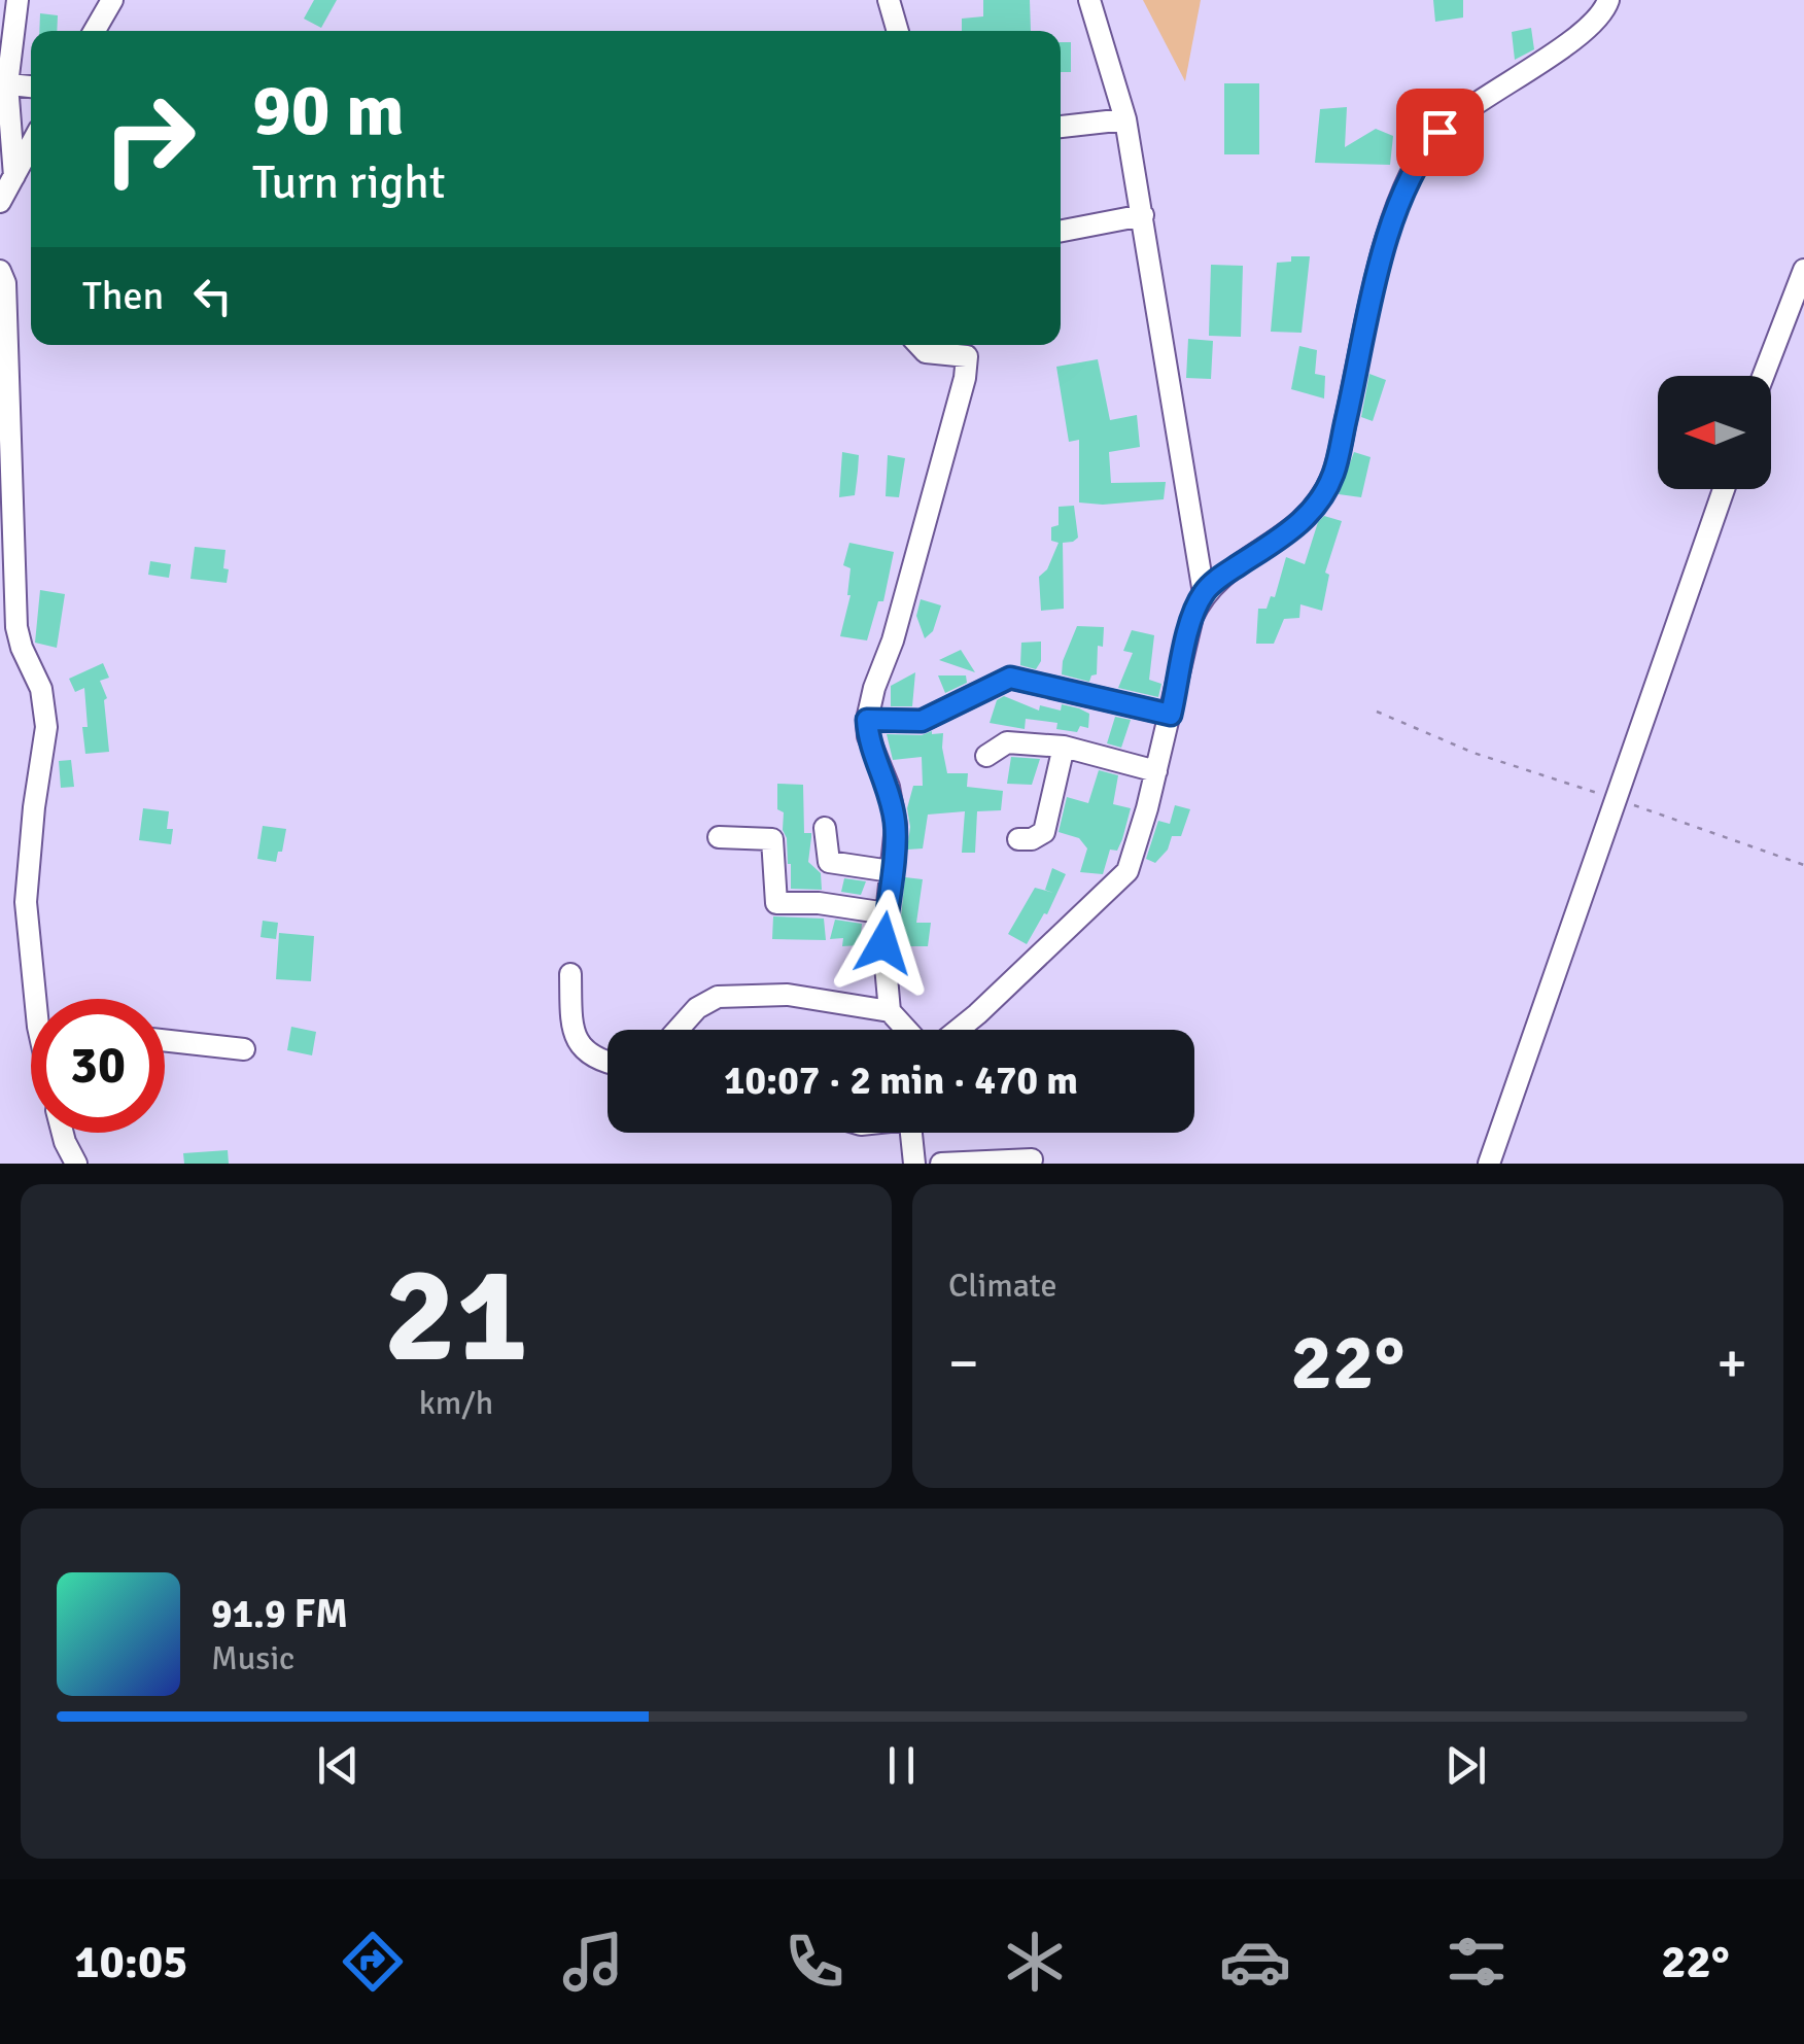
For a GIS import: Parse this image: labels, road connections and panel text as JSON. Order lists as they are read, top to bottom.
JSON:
{
  "north": "left",
  "page": {
    "turn": ["90 m", "Turn right"],
    "then": "Then",
    "limit": "30",
    "trip": "10:07 · 2 min · 470 m",
    "tile": [
      ["21", "km/h"],
      "Climate"
    ],
    "heat": ["−", "22°", "+"],
    "song": ["91.9 FM", "Music"],
    "tabs": ["10:05", "22°"]
  }
}
